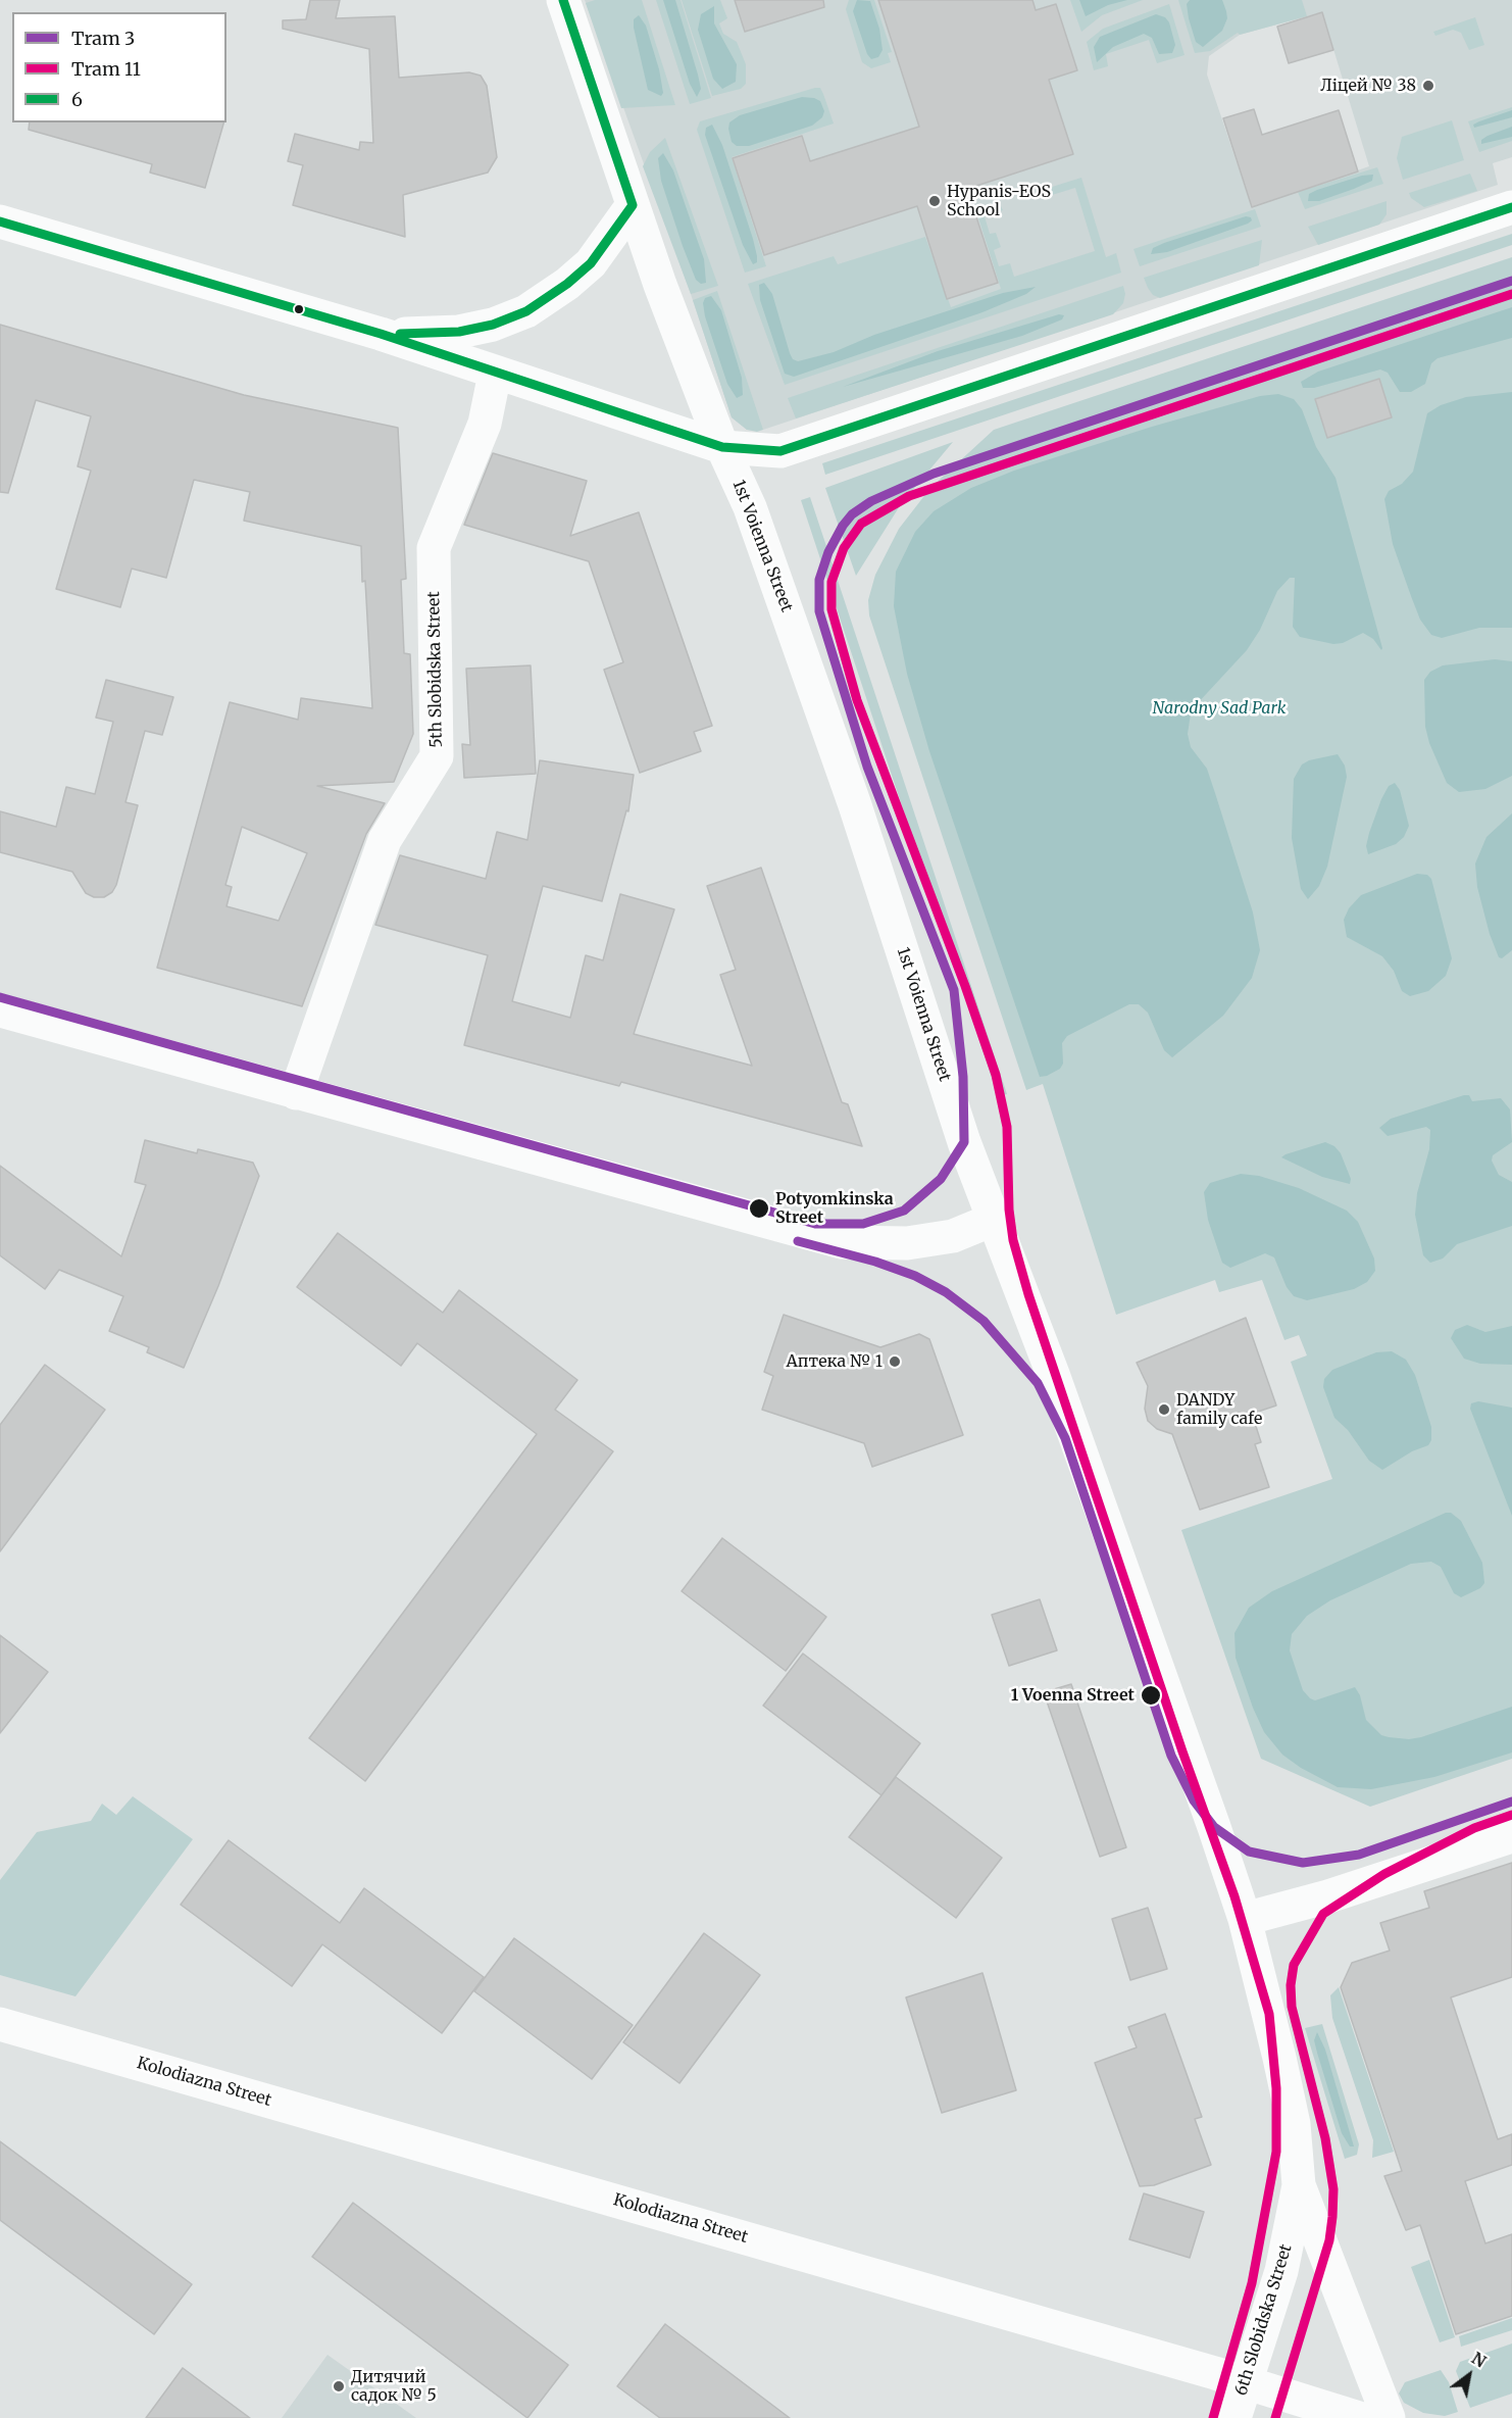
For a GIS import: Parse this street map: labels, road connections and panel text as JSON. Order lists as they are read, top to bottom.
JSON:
{
  "streets": {
    "street": [
      "1st Voienna Street",
      "5th Slobidska Street",
      "Kolodiazna Street",
      "6th Slobidska Street"
    ]
  },
  "crossings": [
    ["1st Voienna Street", "6th Slobidska Street"],
    ["Kolodiazna Street", "6th Slobidska Street"]
  ],
  "parks": ["Narodny Sad Park"],
  "places": [
    "Ліцей № 38",
    "Hypanis-EOS School",
    "Potyomkinska Street",
    "Аптека № 1",
    "DANDY family cafe",
    "1 Voenna Street",
    "Дитячий садок № 5"
  ],
  "lines": ["transit line 6", "tram line 3", "tram line 11"],
  "legend": ["Tram 3", "Tram 11", "6"],
  "north": "top right"
}
